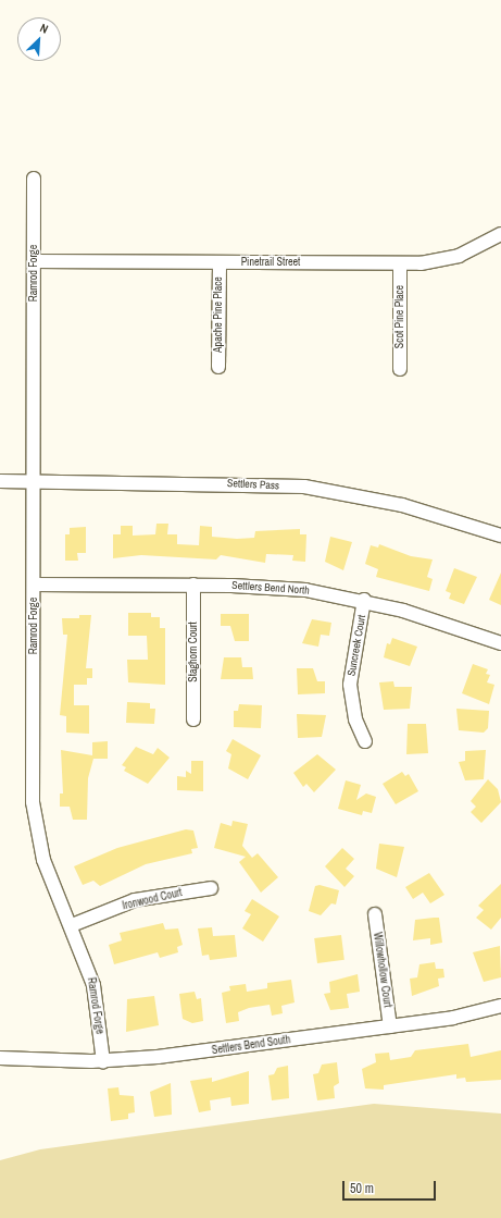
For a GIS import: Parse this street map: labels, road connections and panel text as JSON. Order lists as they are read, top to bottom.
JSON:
{
  "streets": {
    "street": [
      "Pinetrail Street",
      "Ramrod Forge",
      "Apache Pine Place",
      "Scot Pine Place",
      "Settlers Pass",
      "Settlers Bend North",
      "Suncreek Court",
      "Staghorn Court",
      "Ironwood Court",
      "Willowhollow Court",
      "Settlers Bend South"
    ]
  },
  "crossings": [
    ["Pinetrail Street", "Ramrod Forge"],
    ["Pinetrail Street", "Apache Pine Place"],
    ["Pinetrail Street", "Scot Pine Place"],
    ["Ramrod Forge", "Settlers Pass"],
    ["Ramrod Forge", "Settlers Bend North"],
    ["Ramrod Forge", "Ironwood Court"],
    ["Ramrod Forge", "Settlers Bend South"],
    ["Settlers Bend North", "Suncreek Court"],
    ["Settlers Bend North", "Staghorn Court"],
    ["Willowhollow Court", "Settlers Bend South"]
  ],
  "scale_bar": "50 m",
  "north": "top right"
}
